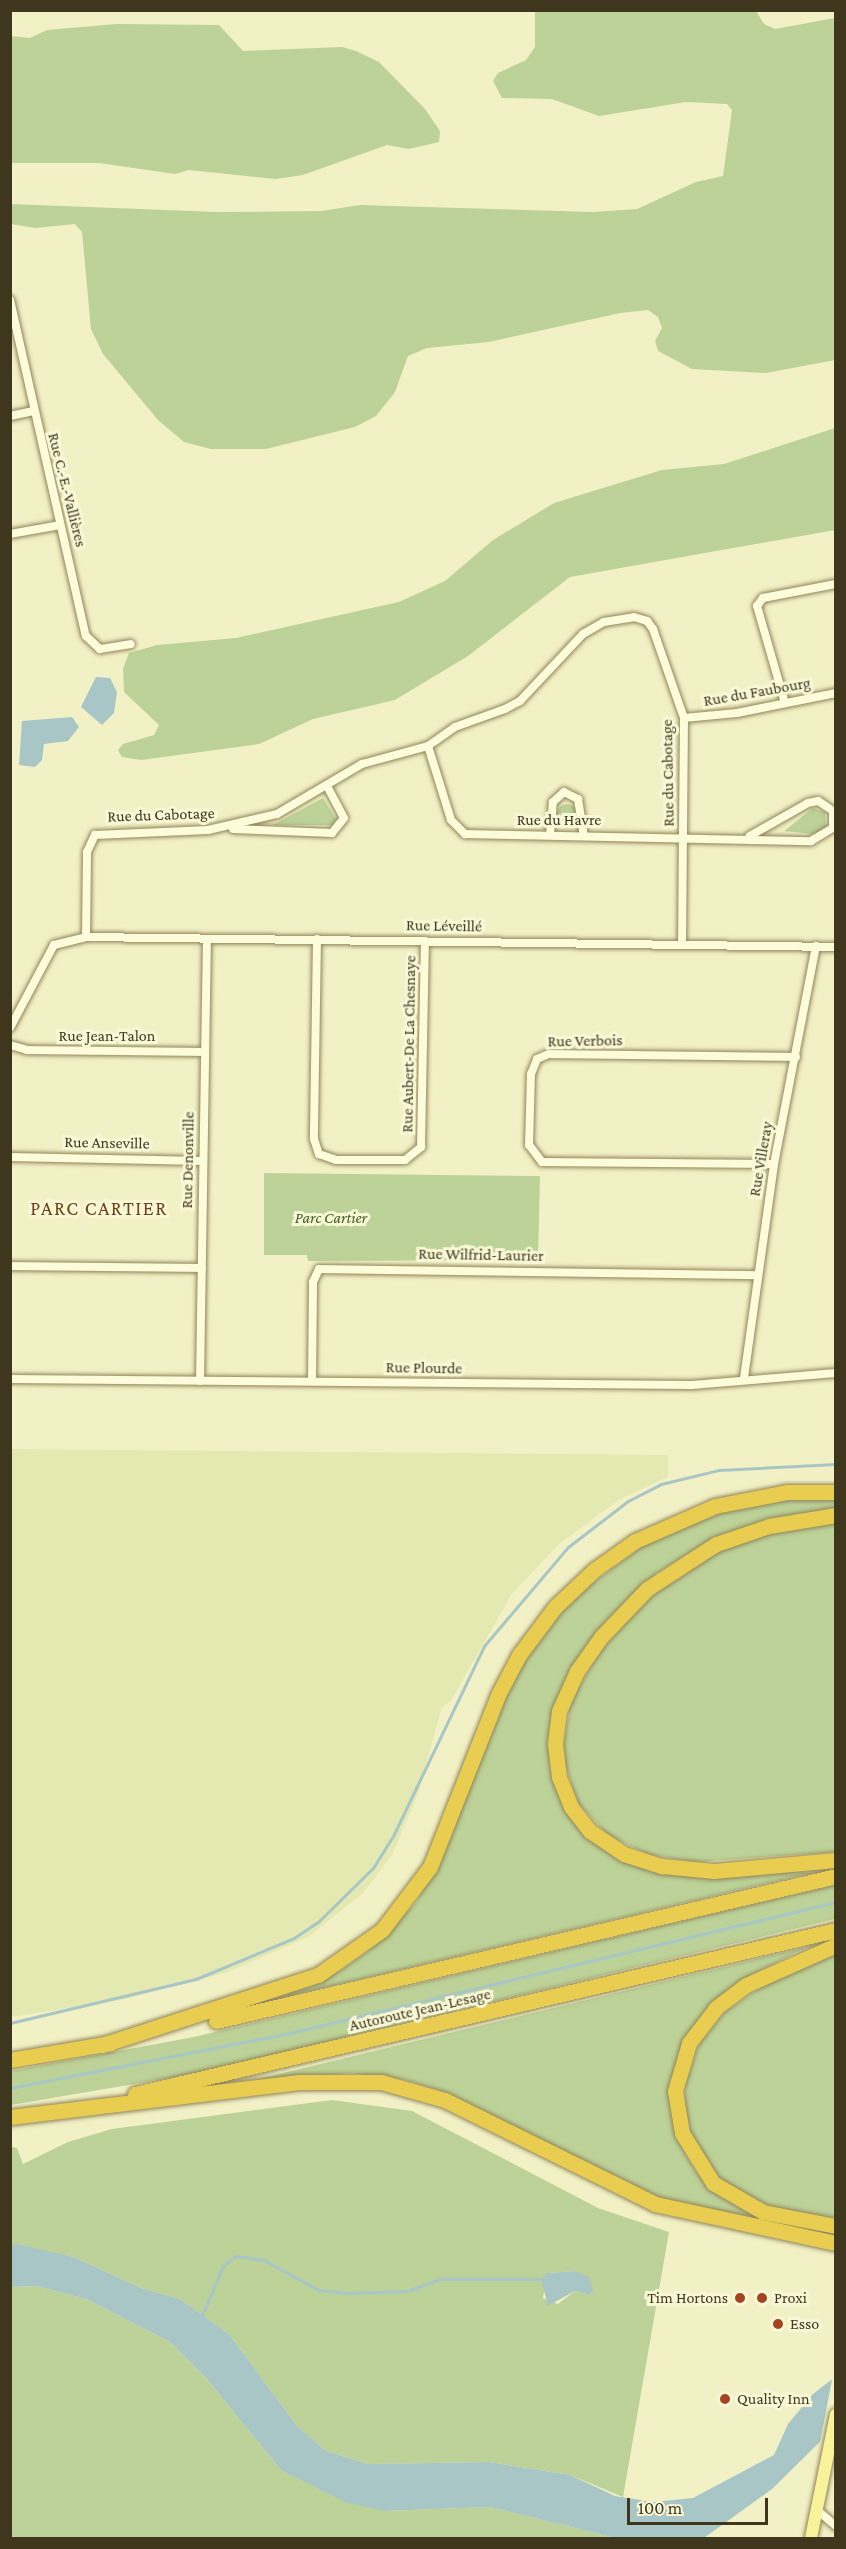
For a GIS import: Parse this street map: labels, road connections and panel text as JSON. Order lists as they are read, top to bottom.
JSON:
{
  "streets": {
    "highway": ["Autoroute Jean-Lesage"],
    "street": [
      "Rue C.-E.-Vallières",
      "Rue du Faubourg",
      "Rue du Cabotage",
      "Rue du Havre",
      "Rue Léveillé",
      "Rue Jean-Talon",
      "Rue Verbois",
      "Rue Aubert-De La Chesnaye",
      "Rue Anseville",
      "Rue Villeray",
      "Rue Denonville",
      "Rue Wilfrid-Laurier",
      "Rue Plourde"
    ]
  },
  "crossings": [
    ["Rue du Faubourg", "Rue du Cabotage"],
    ["Rue du Cabotage", "Rue du Havre"],
    ["Rue du Cabotage", "Rue Léveillé"],
    ["Rue Léveillé", "Rue Aubert-De La Chesnaye"],
    ["Rue Léveillé", "Rue Villeray"],
    ["Rue Léveillé", "Rue Denonville"],
    ["Rue Jean-Talon", "Rue Denonville"],
    ["Rue Verbois", "Rue Villeray"],
    ["Rue Anseville", "Rue Denonville"],
    ["Rue Villeray", "Rue Wilfrid-Laurier"],
    ["Rue Villeray", "Rue Plourde"],
    ["Rue Denonville", "Rue Plourde"],
    ["Rue Wilfrid-Laurier", "Rue Plourde"]
  ],
  "districts": ["PARC CARTIER"],
  "parks": ["Parc Cartier"],
  "places": [
    "Tim Hortons",
    "Proxi",
    "Esso",
    "Quality Inn"
  ],
  "scale_bar": "100 m"
}
